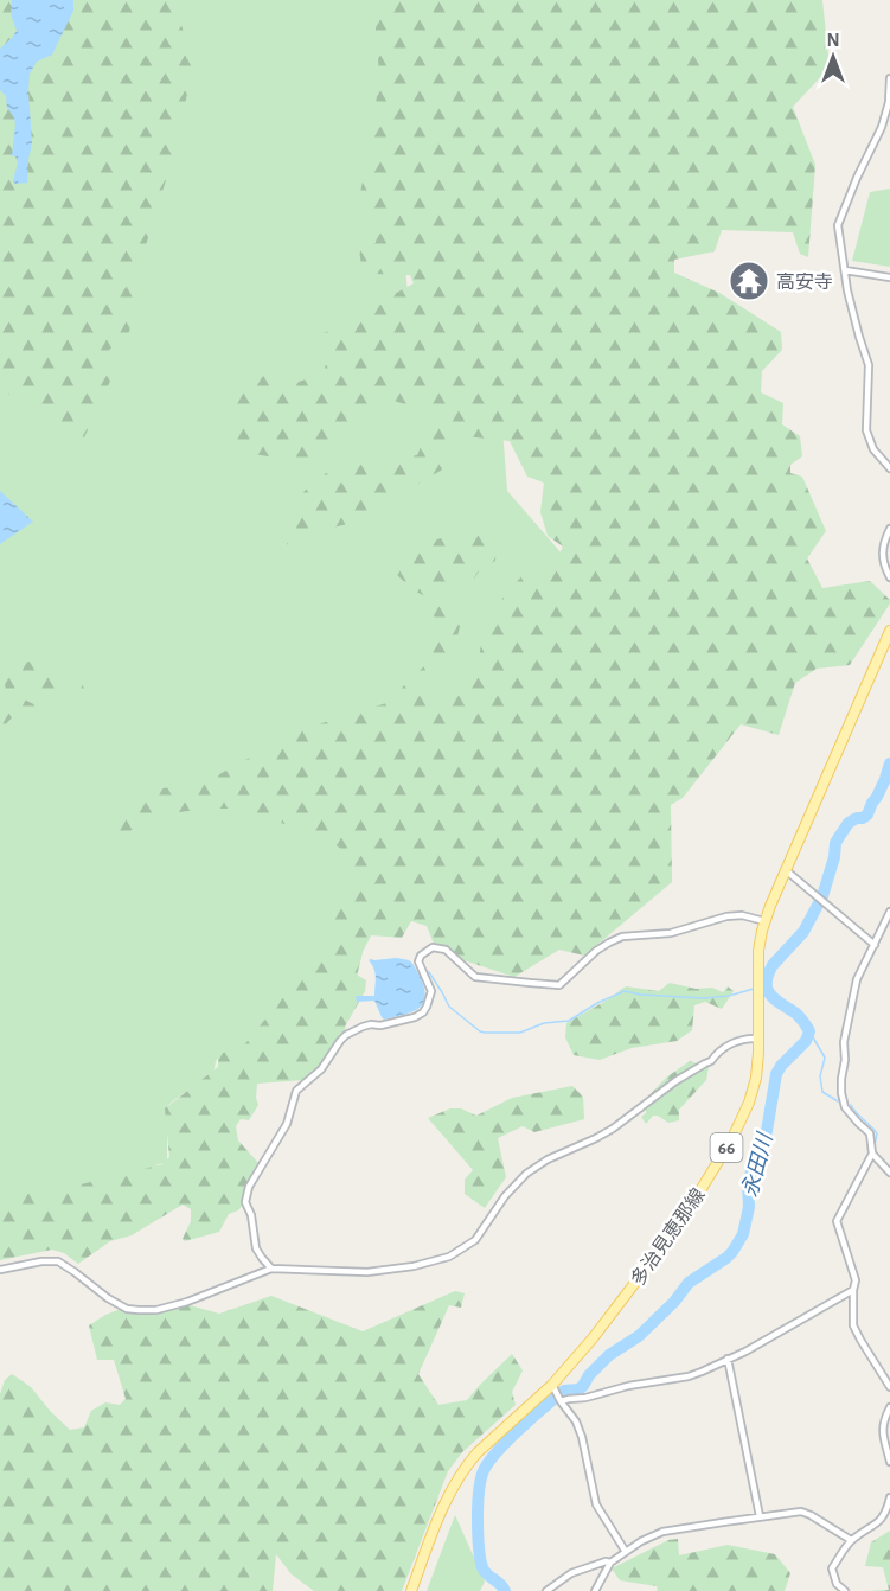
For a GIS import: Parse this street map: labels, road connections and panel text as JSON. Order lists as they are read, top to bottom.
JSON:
{
  "streets": {
    "main road": ["66", "多治見恵那線"]
  },
  "water": ["永田川"],
  "places": {
    "temple": ["高安寺"]
  },
  "north": "top"
}
